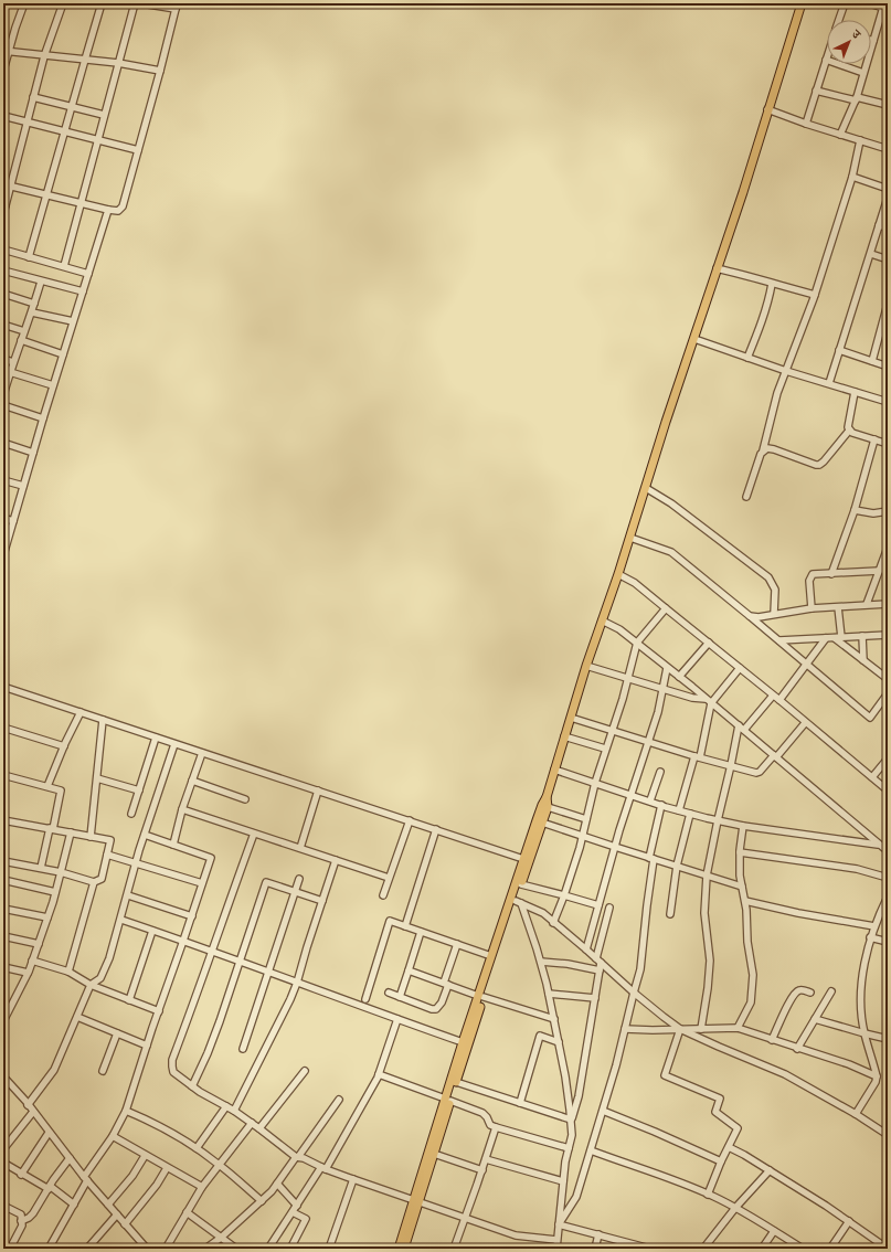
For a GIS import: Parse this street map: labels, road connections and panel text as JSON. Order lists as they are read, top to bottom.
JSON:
{
  "north": "top right"
}
